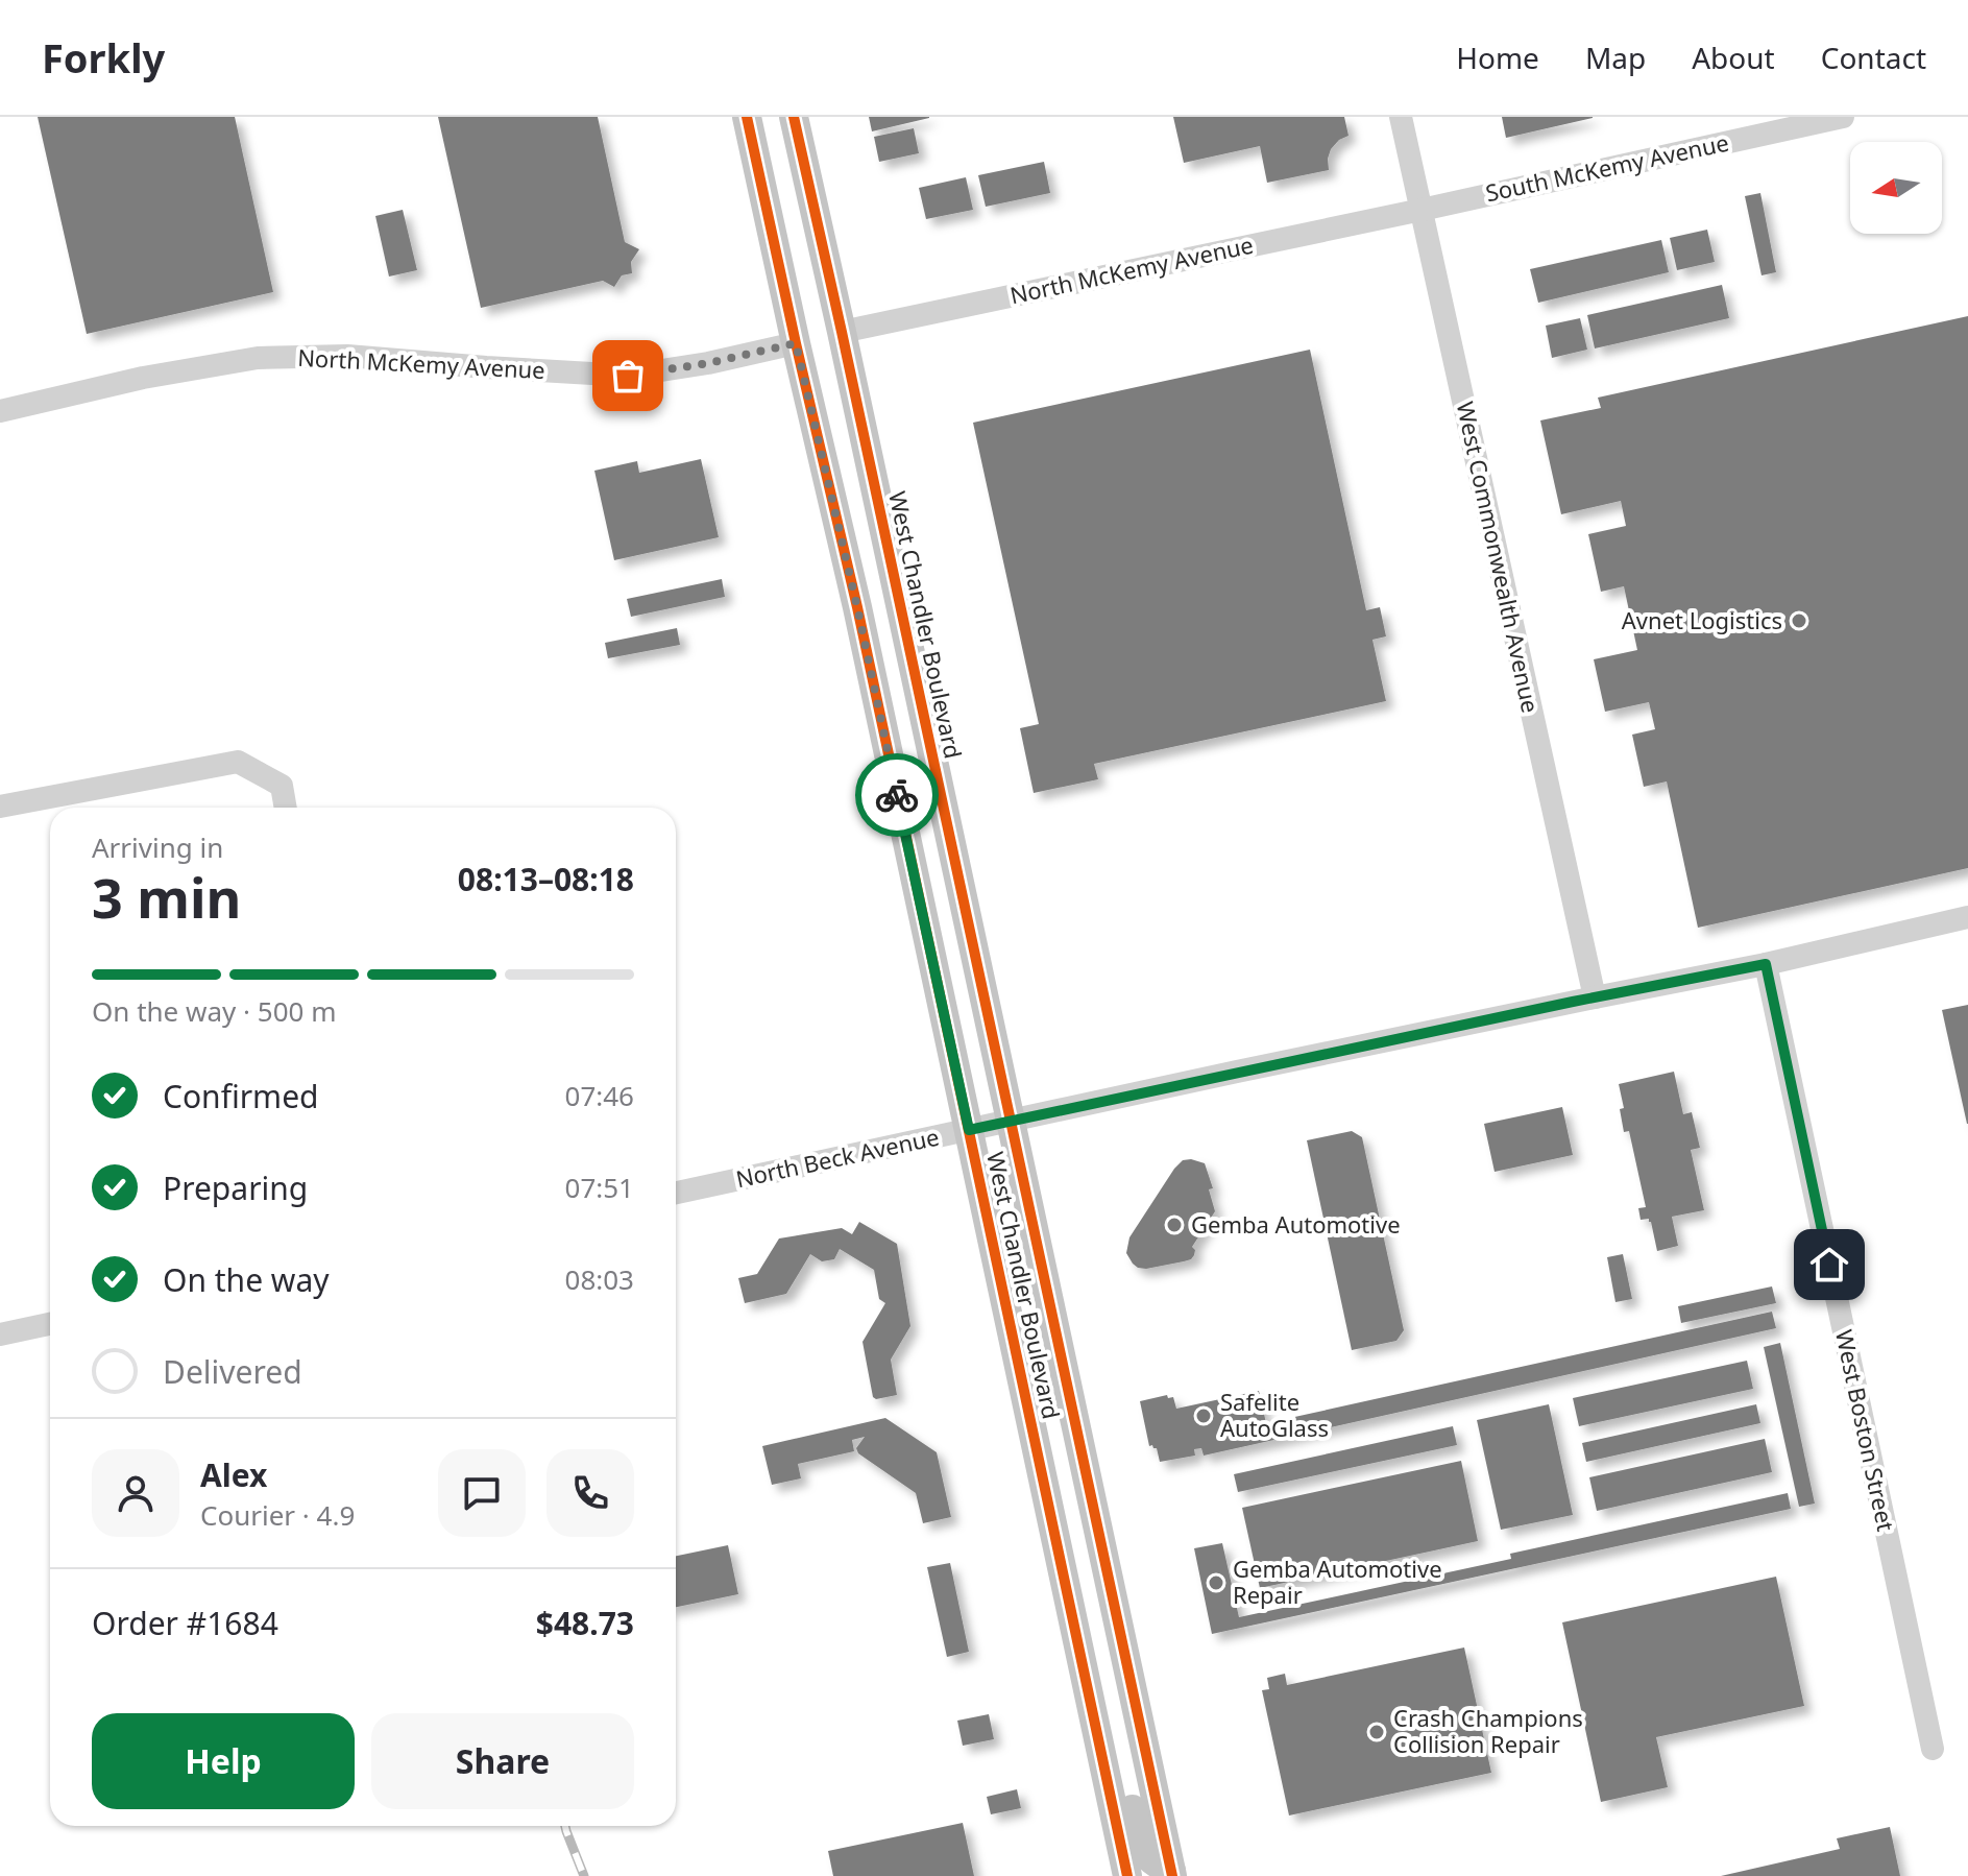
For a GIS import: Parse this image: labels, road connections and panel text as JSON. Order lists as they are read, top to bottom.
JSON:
{
  "streets": {
    "main road": ["West Chandler Boulevard"],
    "street": [
      "South McKemy Avenue",
      "North McKemy Avenue",
      "West Commonwealth Avenue",
      "North Beck Avenue",
      "West Boston Street"
    ]
  },
  "crossings": [
    ["South McKemy Avenue", "North McKemy Avenue"],
    ["South McKemy Avenue", "West Commonwealth Avenue"],
    ["North McKemy Avenue", "West Commonwealth Avenue"],
    ["North McKemy Avenue", "West Chandler Boulevard"],
    ["West Commonwealth Avenue", "North Beck Avenue"],
    ["West Chandler Boulevard", "North Beck Avenue"],
    ["North Beck Avenue", "West Boston Street"]
  ],
  "places": [
    "Avnet Logistics",
    "Gemba Automotive",
    "Safelite AutoGlass",
    "Gemba Automotive Repair",
    "Crash Champions Collision Repair"
  ],
  "north": "left",
  "page": {
    "header": "Forkly",
    "nav": [
      "Home",
      "Map",
      "About",
      "Contact"
    ],
    "heading": ["3 min", "Arriving in", "08:13–08:18"],
    "panel": [
      "Alex",
      "Courier · 4.9",
      "Order #1684",
      "$48.73"
    ],
    "bar": "On the way · 500 m",
    "list": [
      ["Confirmed", "07:46"],
      ["Preparing", "07:51"],
      ["On the way", "08:03"],
      "Delivered"
    ],
    "buttons": ["Help", "Share"]
  }
}
